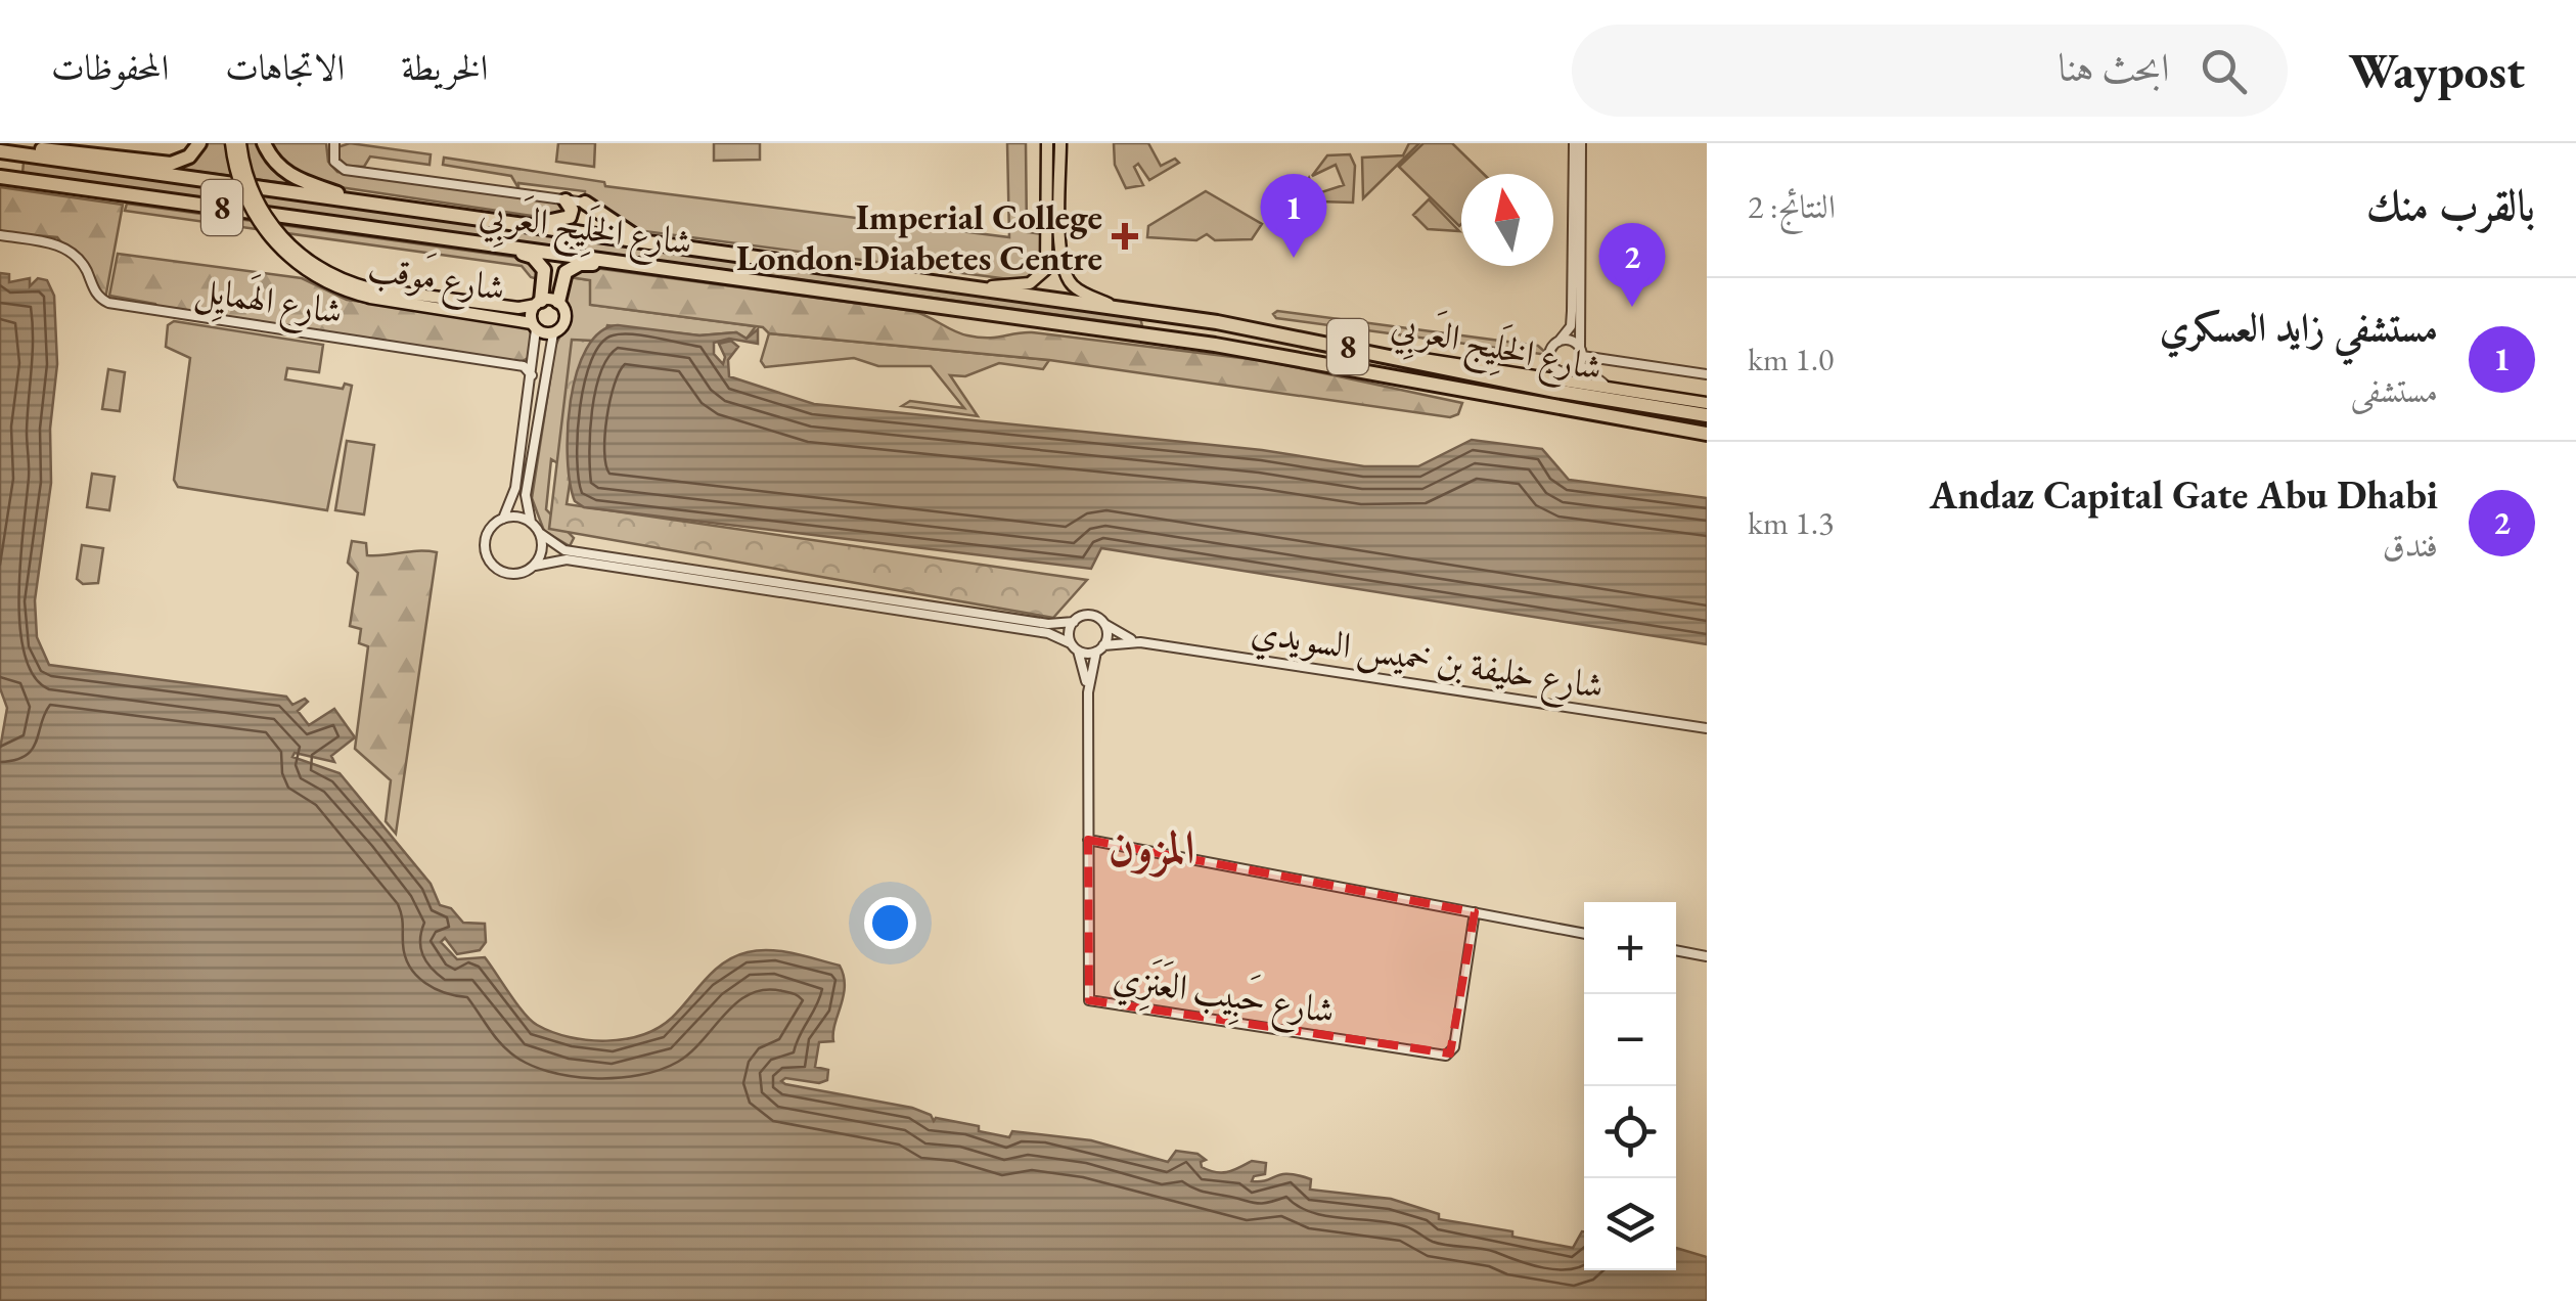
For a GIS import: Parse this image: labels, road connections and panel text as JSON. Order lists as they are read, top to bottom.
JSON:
{
  "streets": {
    "highway": ["8", "شارع الخَلِيج العَربِي"],
    "main road": ["شارع مَوقب"],
    "street": ["شارع الهَمايِل", "شارع خليفة بن خميس السويدي", "شارع حَبِيب العَنَزِي"]
  },
  "crossings": [
    ["شارع خليفة بن خميس السويدي", "شارع حَبِيب العَنَزِي"]
  ],
  "districts": ["المزون"],
  "places": {
    "health": ["Imperial College London Diabetes Centre"]
  },
  "north": "top",
  "page": {
    "header": "Waypost",
    "search": "ابحث هنا",
    "nav": ["الخريطة", "الاتجاهات", "المحفوظات"],
    "heading": ["بالقرب منك", "النتائج: 2"],
    "pins": ["1", "2"],
    "list": [
      {
        "mark": "1",
        "name": "مستشفي زايد العسكري",
        "note": "مستشفى",
        "value": "1.0 km"
      },
      {
        "mark": "2",
        "name": "Andaz Capital Gate Abu Dhabi",
        "note": "فندق",
        "value": "1.3 km"
      }
    ],
    "map_buttons": ["+", "−"]
  }
}
